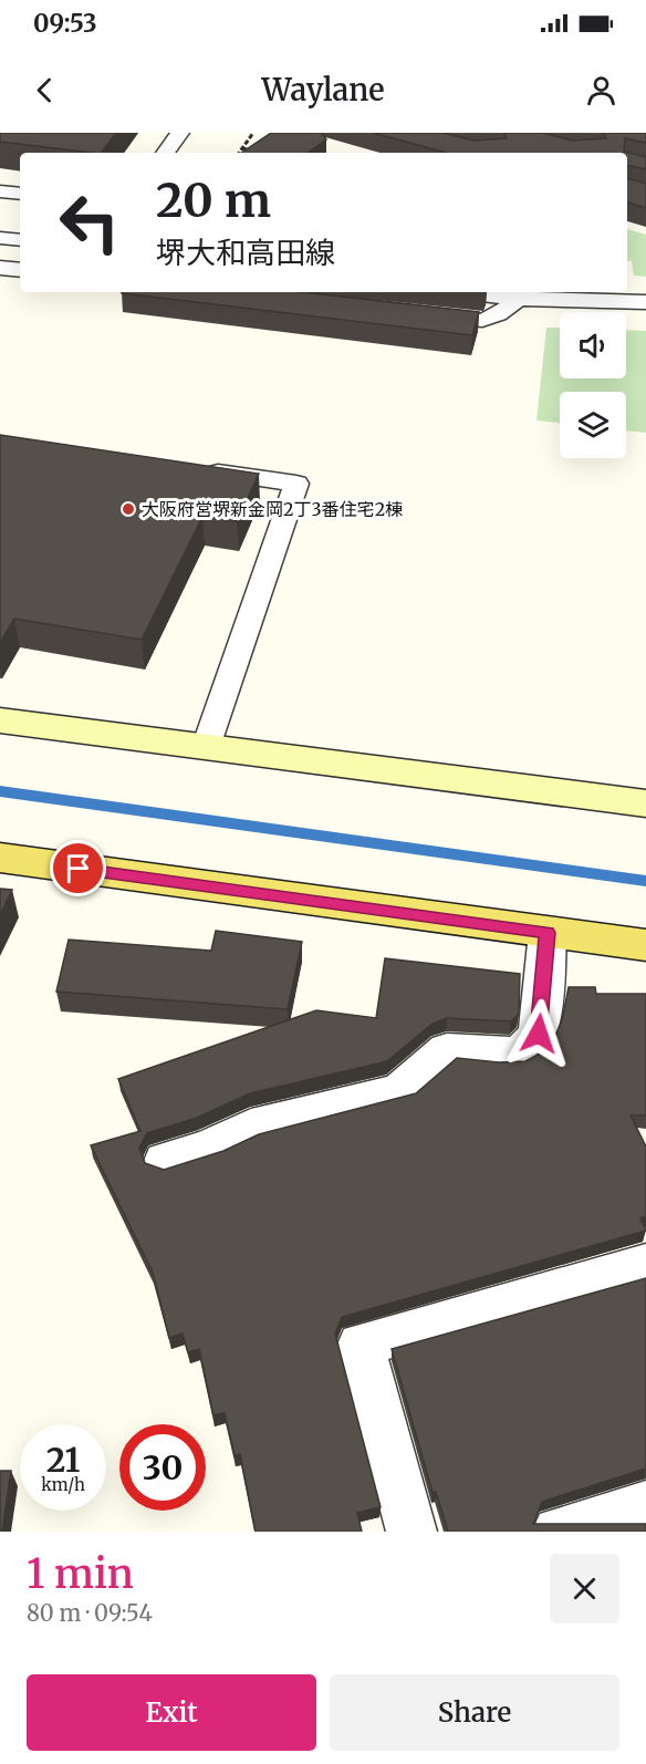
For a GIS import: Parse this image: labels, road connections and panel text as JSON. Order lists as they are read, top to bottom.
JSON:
{
  "places": ["大阪府営堺新金岡2丁3番住宅2棟"],
  "page": {
    "status": "09:53",
    "header": "Waylane",
    "turn": ["20 m", "堺大和高田線"],
    "speed": "21 km/h",
    "limit": "30",
    "heading": ["1 min", "80 m · 09:54"],
    "buttons": ["Exit", "Share"]
  }
}
